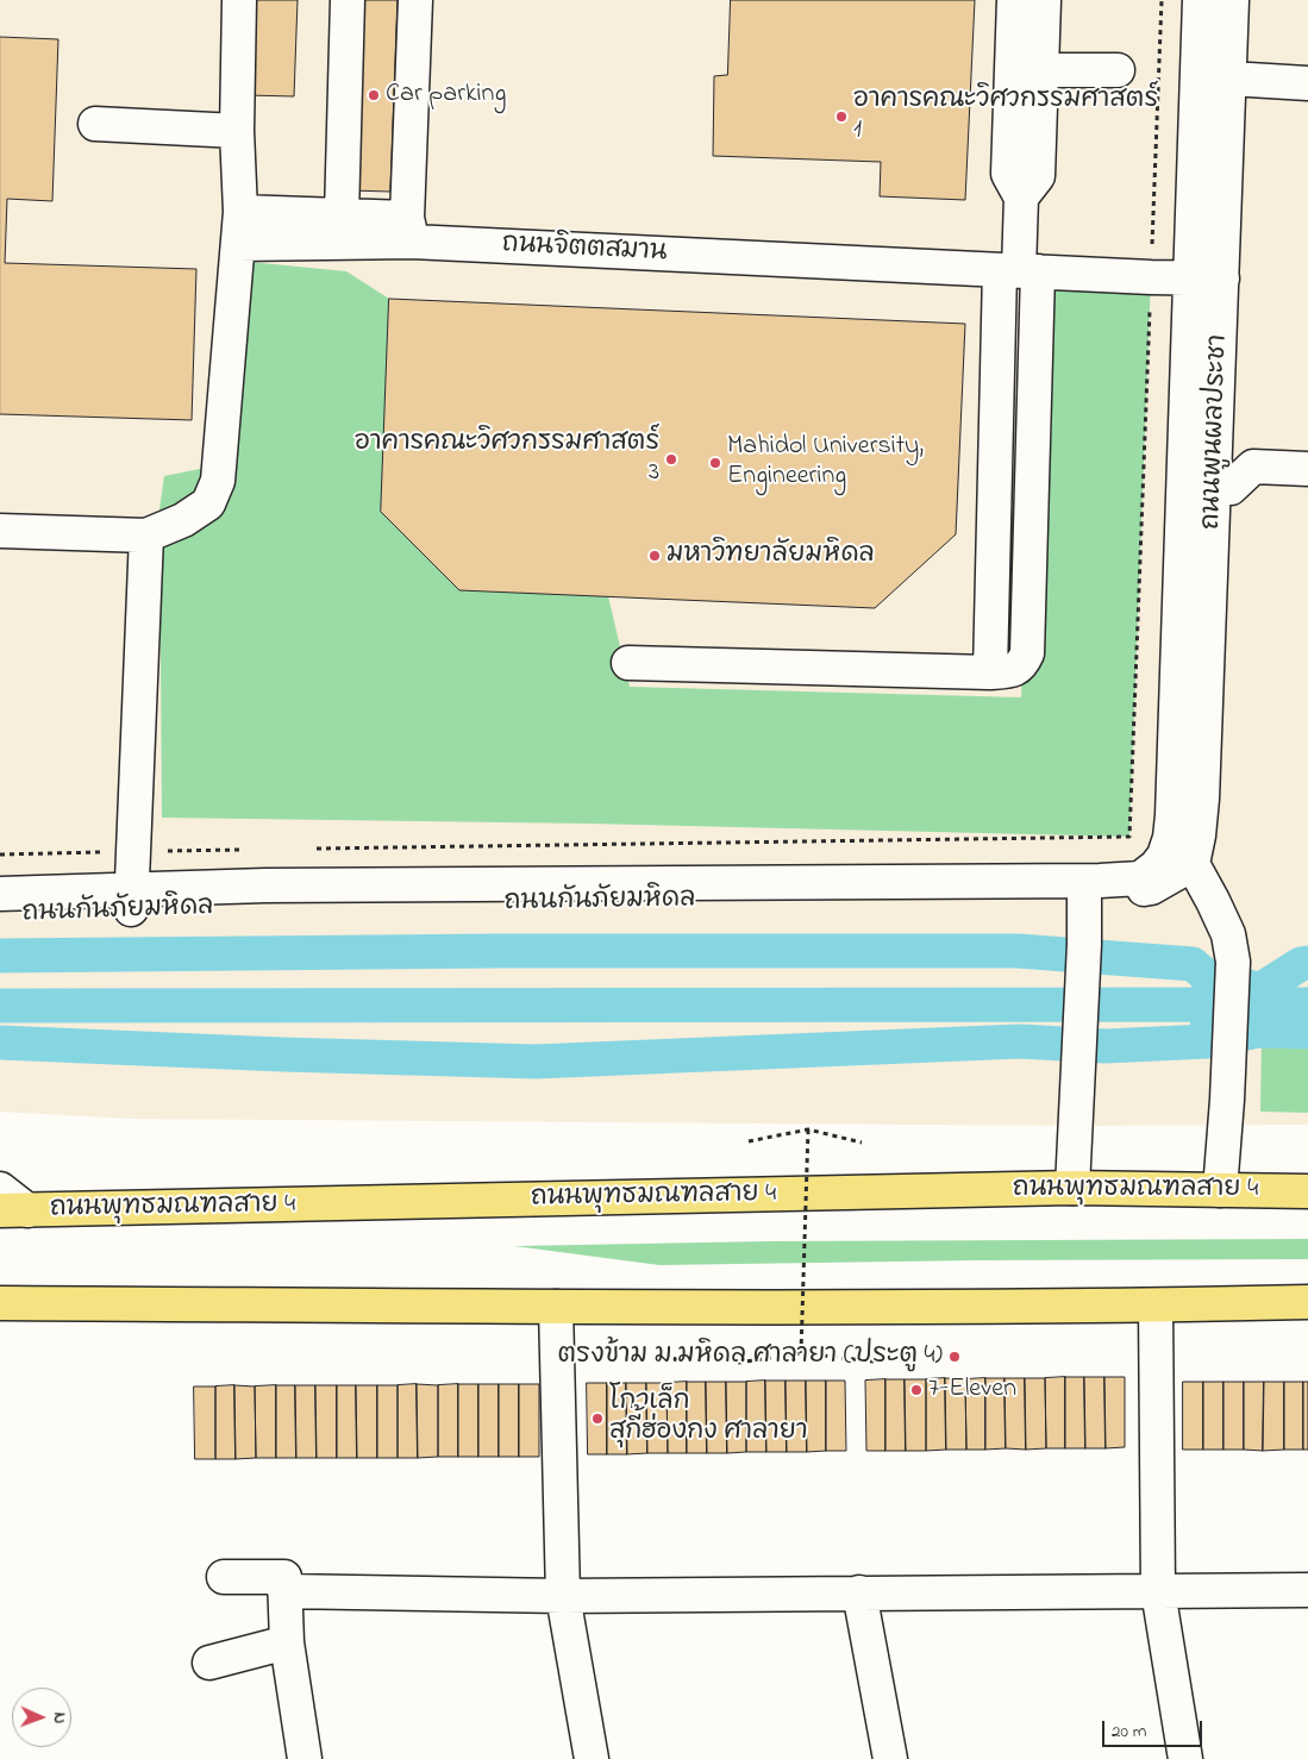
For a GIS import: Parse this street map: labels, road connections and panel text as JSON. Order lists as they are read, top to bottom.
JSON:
{
  "streets": {
    "main road": ["ถนนพุทธมณฑลสาย 4"],
    "street": ["ถนนจิตตสมาน", "ถนนพูนผลประชา", "ถนนกันภัยมหิดล"]
  },
  "crossings": [
    ["ถนนจิตตสมาน", "ถนนพูนผลประชา"],
    ["ถนนพูนผลประชา", "ถนนกันภัยมหิดล"]
  ],
  "places": [
    "Car parking",
    "อาคารคณะวิศวกรรมศาสตร์ 1",
    "อาคารคณะวิศวกรรมศาสตร์ 3",
    "Mahidol University, Engineering",
    "มหาวิทยาลัยมหิดล",
    "ตรงข้าม ม.มหิดล ศาลายา (ประตู 4)",
    "7-Eleven",
    "โกวเล็ก สุกี้ฮ่องกง ศาลายา"
  ],
  "scale_bar": "20 m",
  "north": "right"
}
